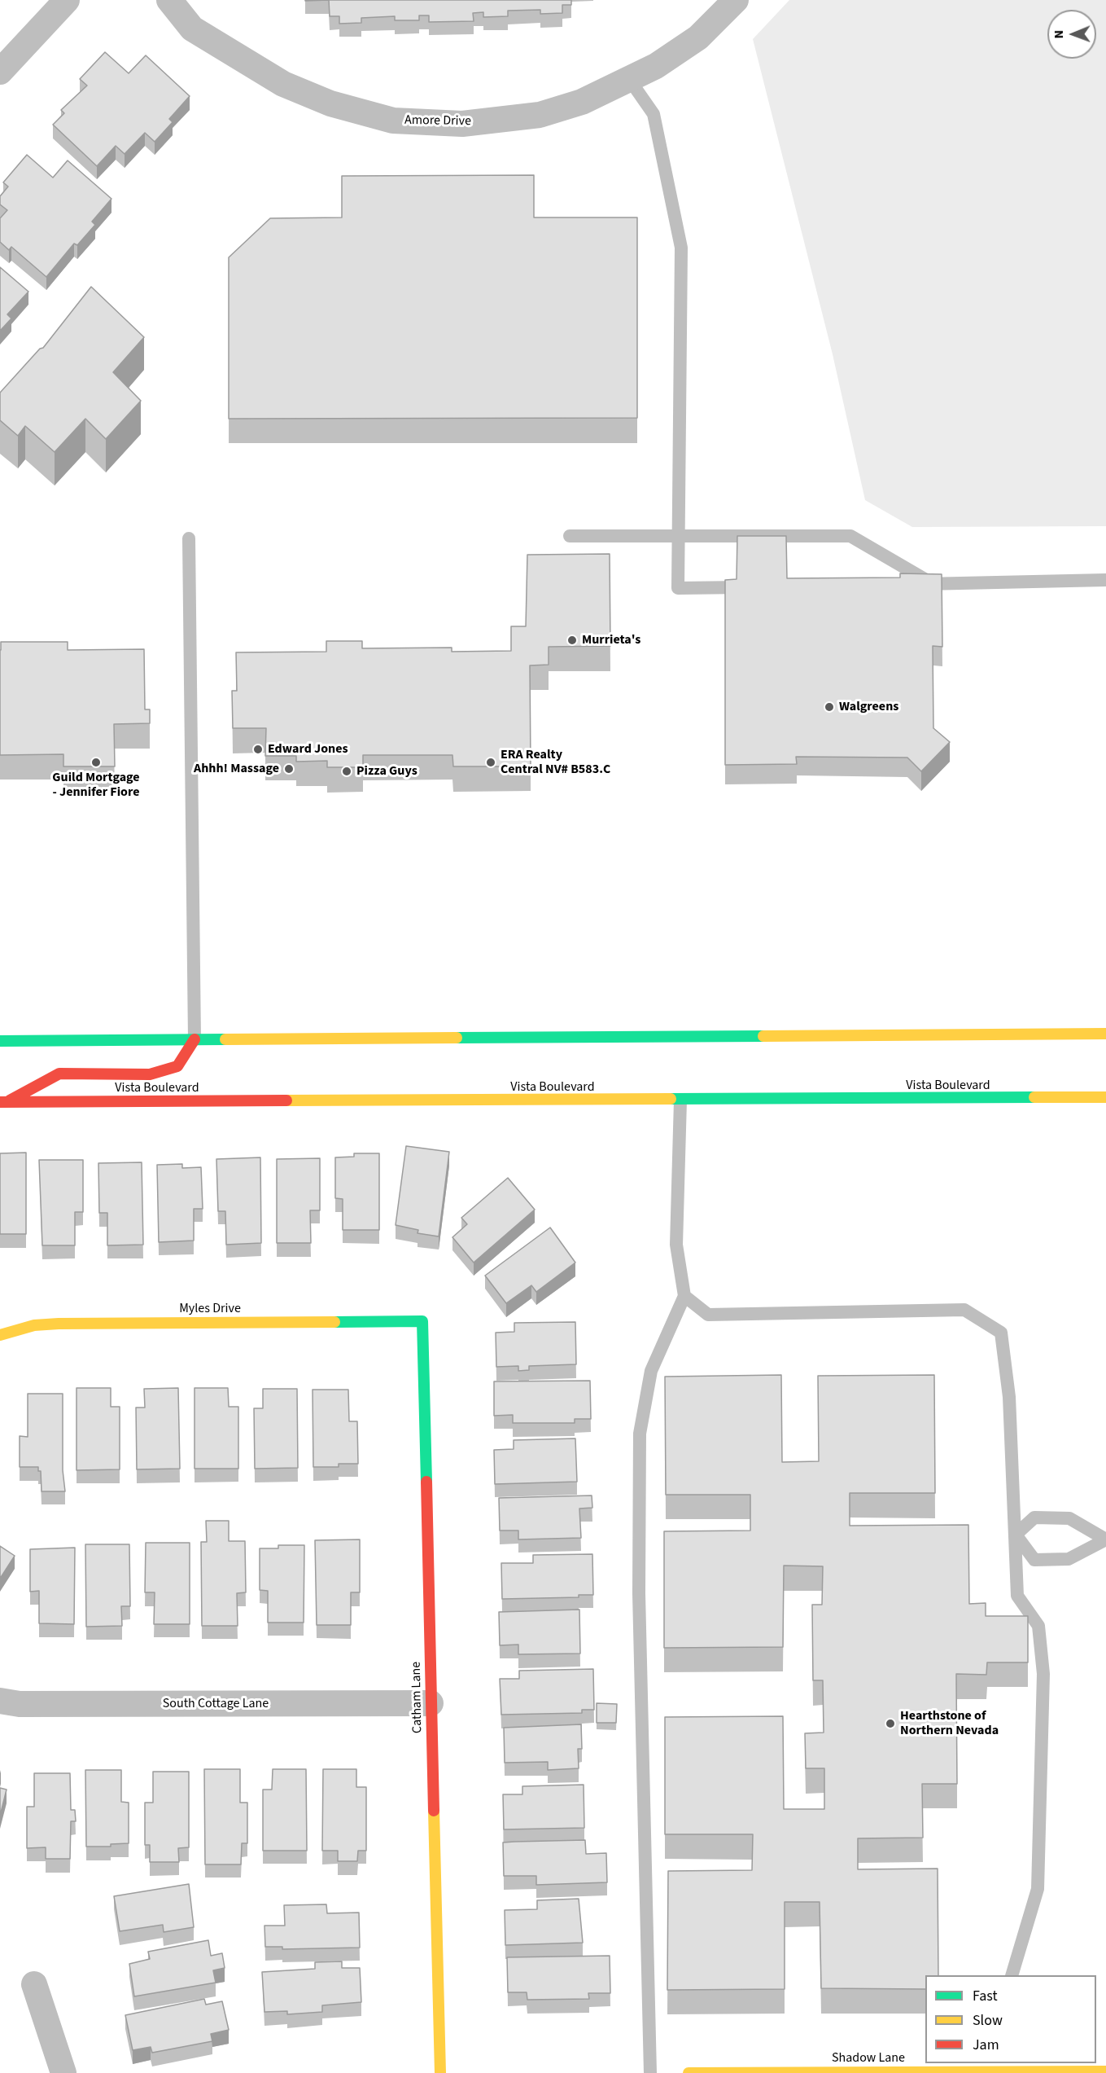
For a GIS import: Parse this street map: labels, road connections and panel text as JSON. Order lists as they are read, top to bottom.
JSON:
{
  "streets": {
    "main road": [
      "Vista Boulevard",
      "Myles Drive",
      "Catham Lane",
      "Shadow Lane"
    ],
    "street": ["Amore Drive", "South Cottage Lane"]
  },
  "crossings": [
    ["Myles Drive", "Catham Lane"],
    ["Catham Lane", "South Cottage Lane"]
  ],
  "places": [
    "Murrieta's",
    "Walgreens",
    "Edward Jones",
    "Guild Mortgage - Jennifer Fiore",
    "ERA Realty Central NV# B583.C",
    "Ahhh! Massage",
    "Pizza Guys",
    "Hearthstone of Northern Nevada"
  ],
  "legend": ["Fast", "Slow", "Jam"],
  "north": "left"
}
